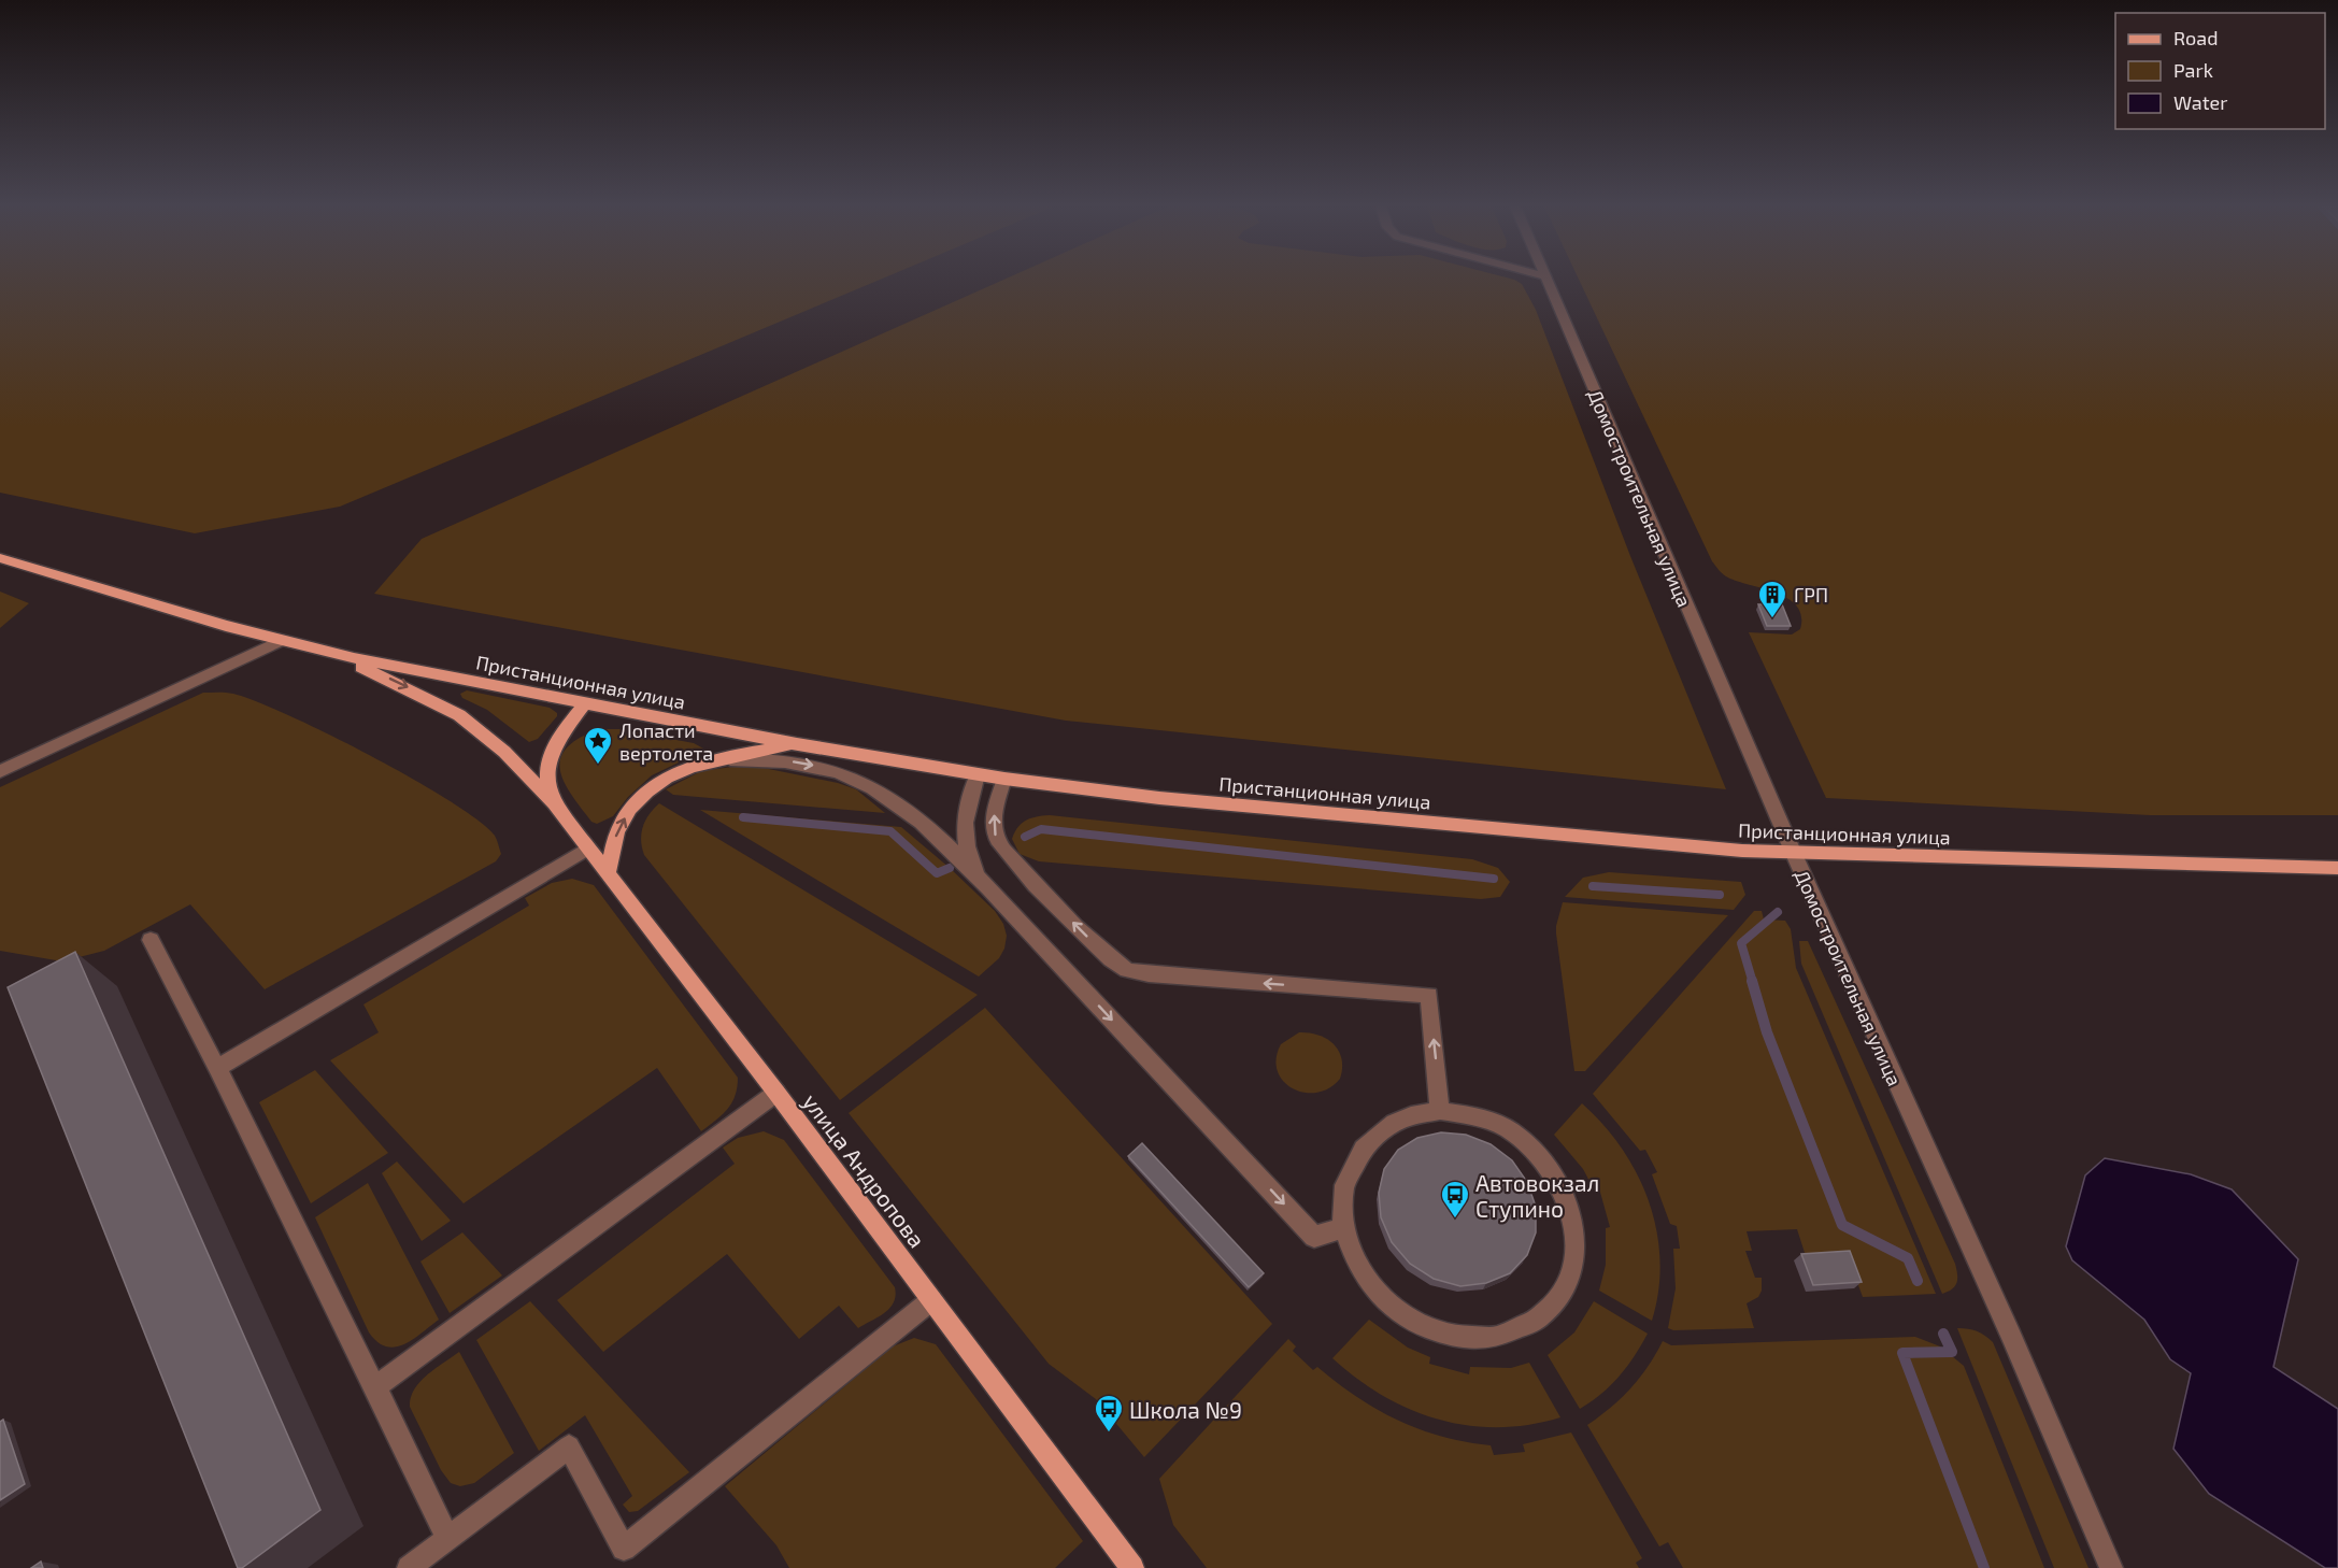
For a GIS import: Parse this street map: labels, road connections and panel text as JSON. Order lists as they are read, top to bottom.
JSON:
{
  "streets": {
    "main road": ["Пристанционная улица", "улица Андропова"],
    "street": ["Домостроительная улица"]
  },
  "crossings": [
    ["Домостроительная улица", "Пристанционная улица"],
    ["Пристанционная улица", "улица Андропова"]
  ],
  "places": {
    "building": ["ГРП"],
    "place": ["Лопасти вертолета"],
    "bus stop": ["Автовокзал Ступино", "Школа №9"]
  },
  "legend": ["Road", "Park", "Water"]
}
